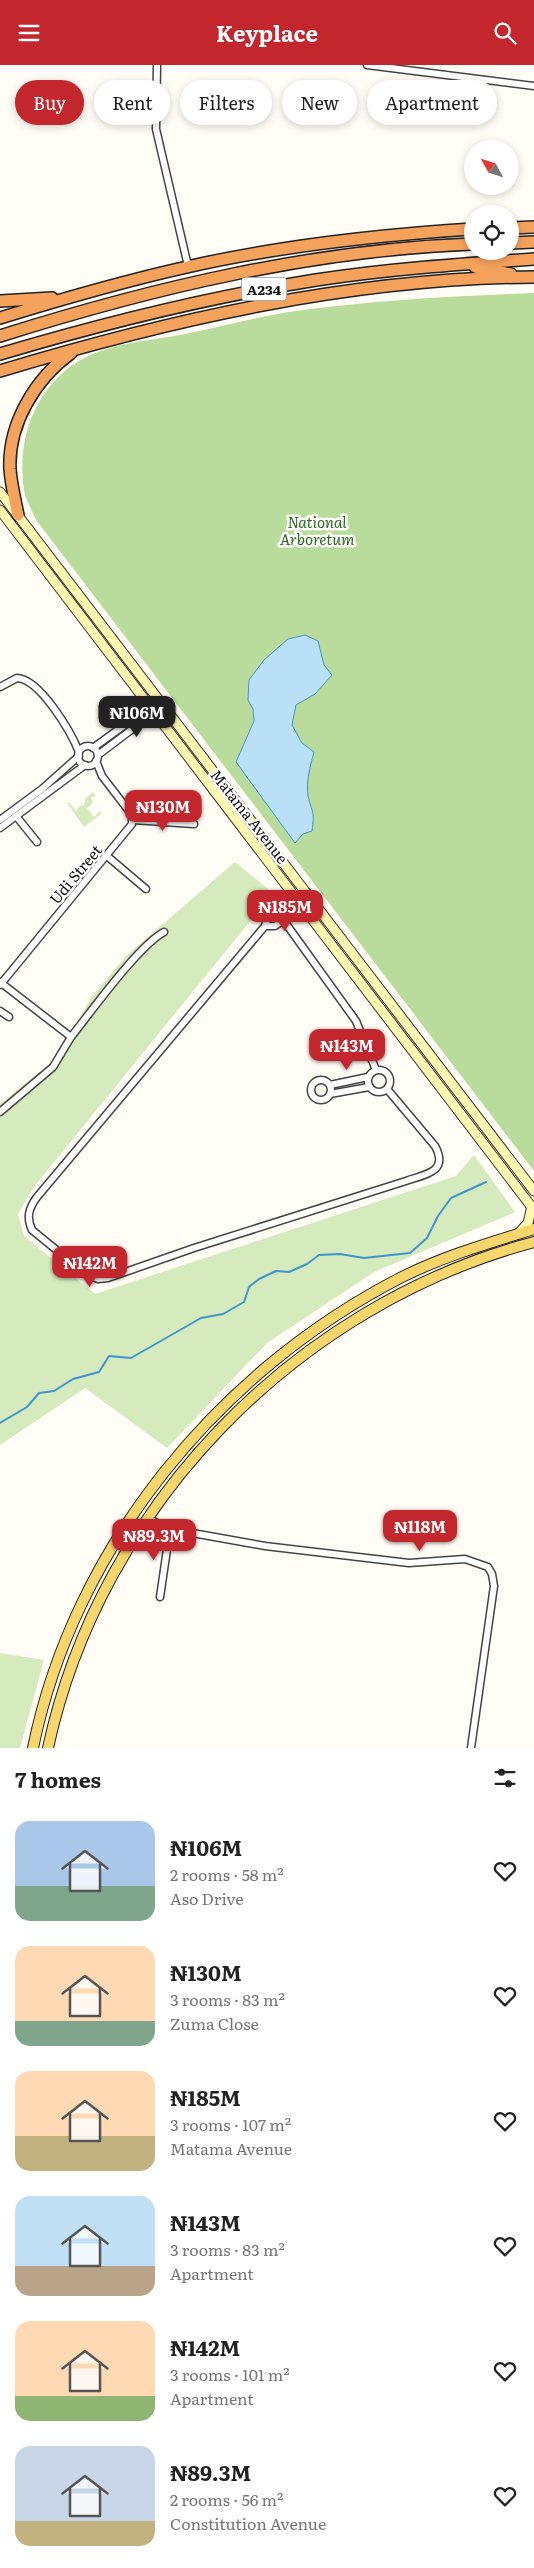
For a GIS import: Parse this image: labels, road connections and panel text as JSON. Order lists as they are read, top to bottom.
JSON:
{
  "streets": {
    "highway": ["A234"],
    "main road": ["Matama Avenue"],
    "street": ["Udi Street"]
  },
  "parks": ["National Arboretum"],
  "north": "top left",
  "page": {
    "header": "Keyplace",
    "chip": [
      "Buy",
      "Rent",
      "Filters",
      "New",
      "Apartment"
    ],
    "price": [
      "₦106M",
      "₦130M",
      "₦185M",
      "₦143M",
      "₦142M",
      "₦118M",
      "₦89.3M"
    ],
    "heading": "7 homes",
    "list": [
      {
        "name": "₦106M",
        "note": "2 rooms · 58 m² · Aso Drive"
      },
      {
        "name": "₦130M",
        "note": "3 rooms · 83 m² · Zuma Close"
      },
      {
        "name": "₦185M",
        "note": "3 rooms · 107 m² · Matama Avenue"
      },
      {
        "name": "₦143M",
        "note": "3 rooms · 83 m² · Apartment"
      },
      {
        "name": "₦142M",
        "note": "3 rooms · 101 m² · Apartment"
      },
      {
        "name": "₦89.3M",
        "note": "2 rooms · 56 m² · Constitution Avenue"
      }
    ]
  }
}
